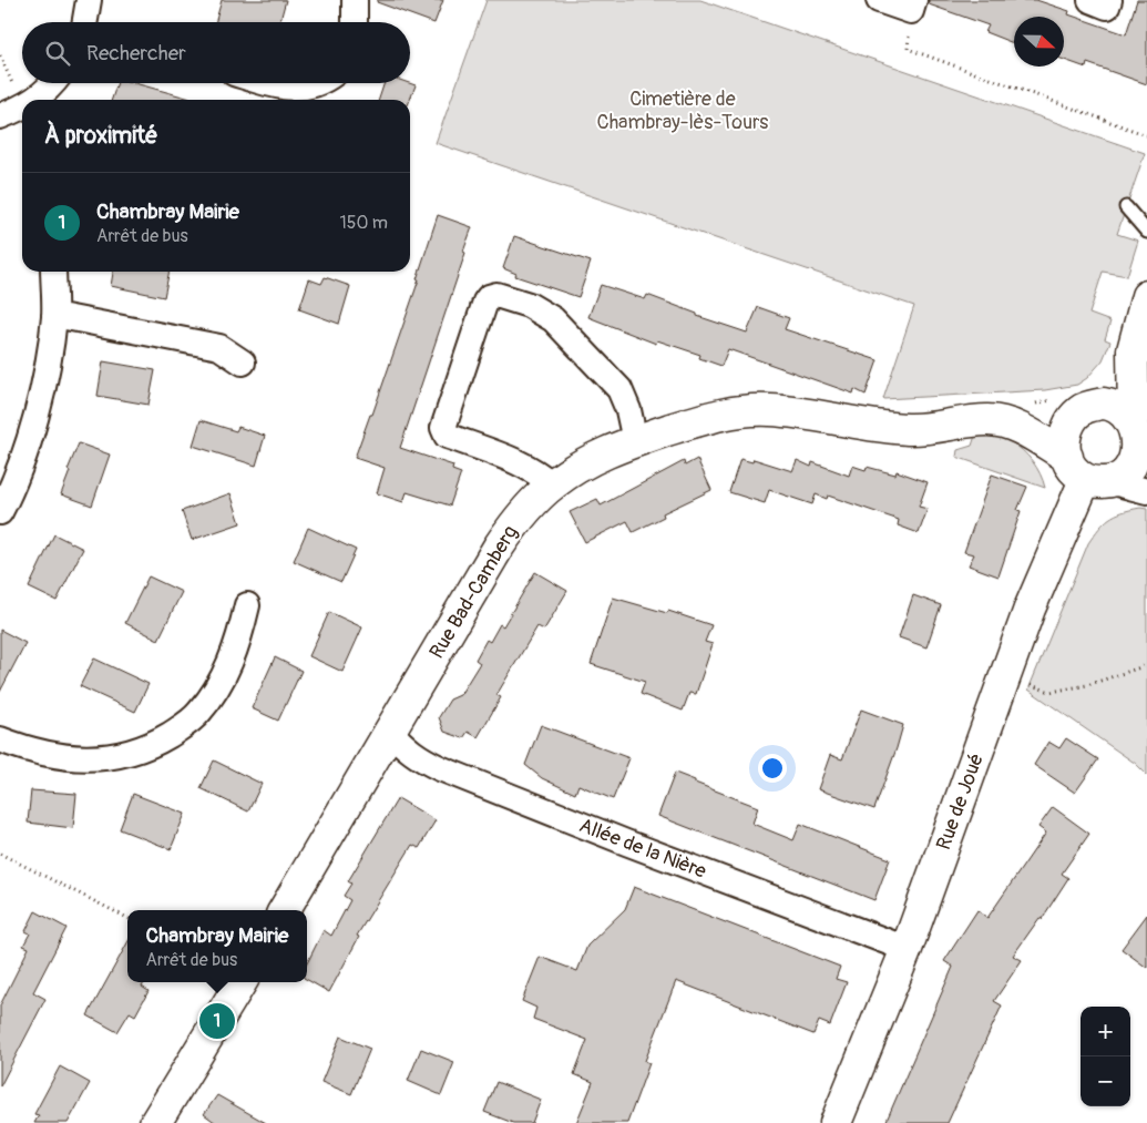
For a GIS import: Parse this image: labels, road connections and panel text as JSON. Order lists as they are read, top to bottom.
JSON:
{
  "streets": {
    "street": ["Rue Bad-Camberg", "Rue de Joué", "Allée de la Nière"]
  },
  "crossings": [
    ["Rue Bad-Camberg", "Rue de Joué"],
    ["Rue Bad-Camberg", "Allée de la Nière"],
    ["Rue de Joué", "Allée de la Nière"]
  ],
  "parks": ["Cimetière de Chambray-lès-Tours"],
  "north": "right",
  "page": {
    "search": "Rechercher",
    "heading": "À proximité",
    "list": [
      {
        "mark": "1",
        "name": "Chambray Mairie",
        "note": "Arrêt de bus",
        "value": "150 m"
      }
    ],
    "popup": ["Chambray Mairie", "Arrêt de bus"],
    "pins": "1",
    "map_buttons": ["+", "−"]
  }
}
